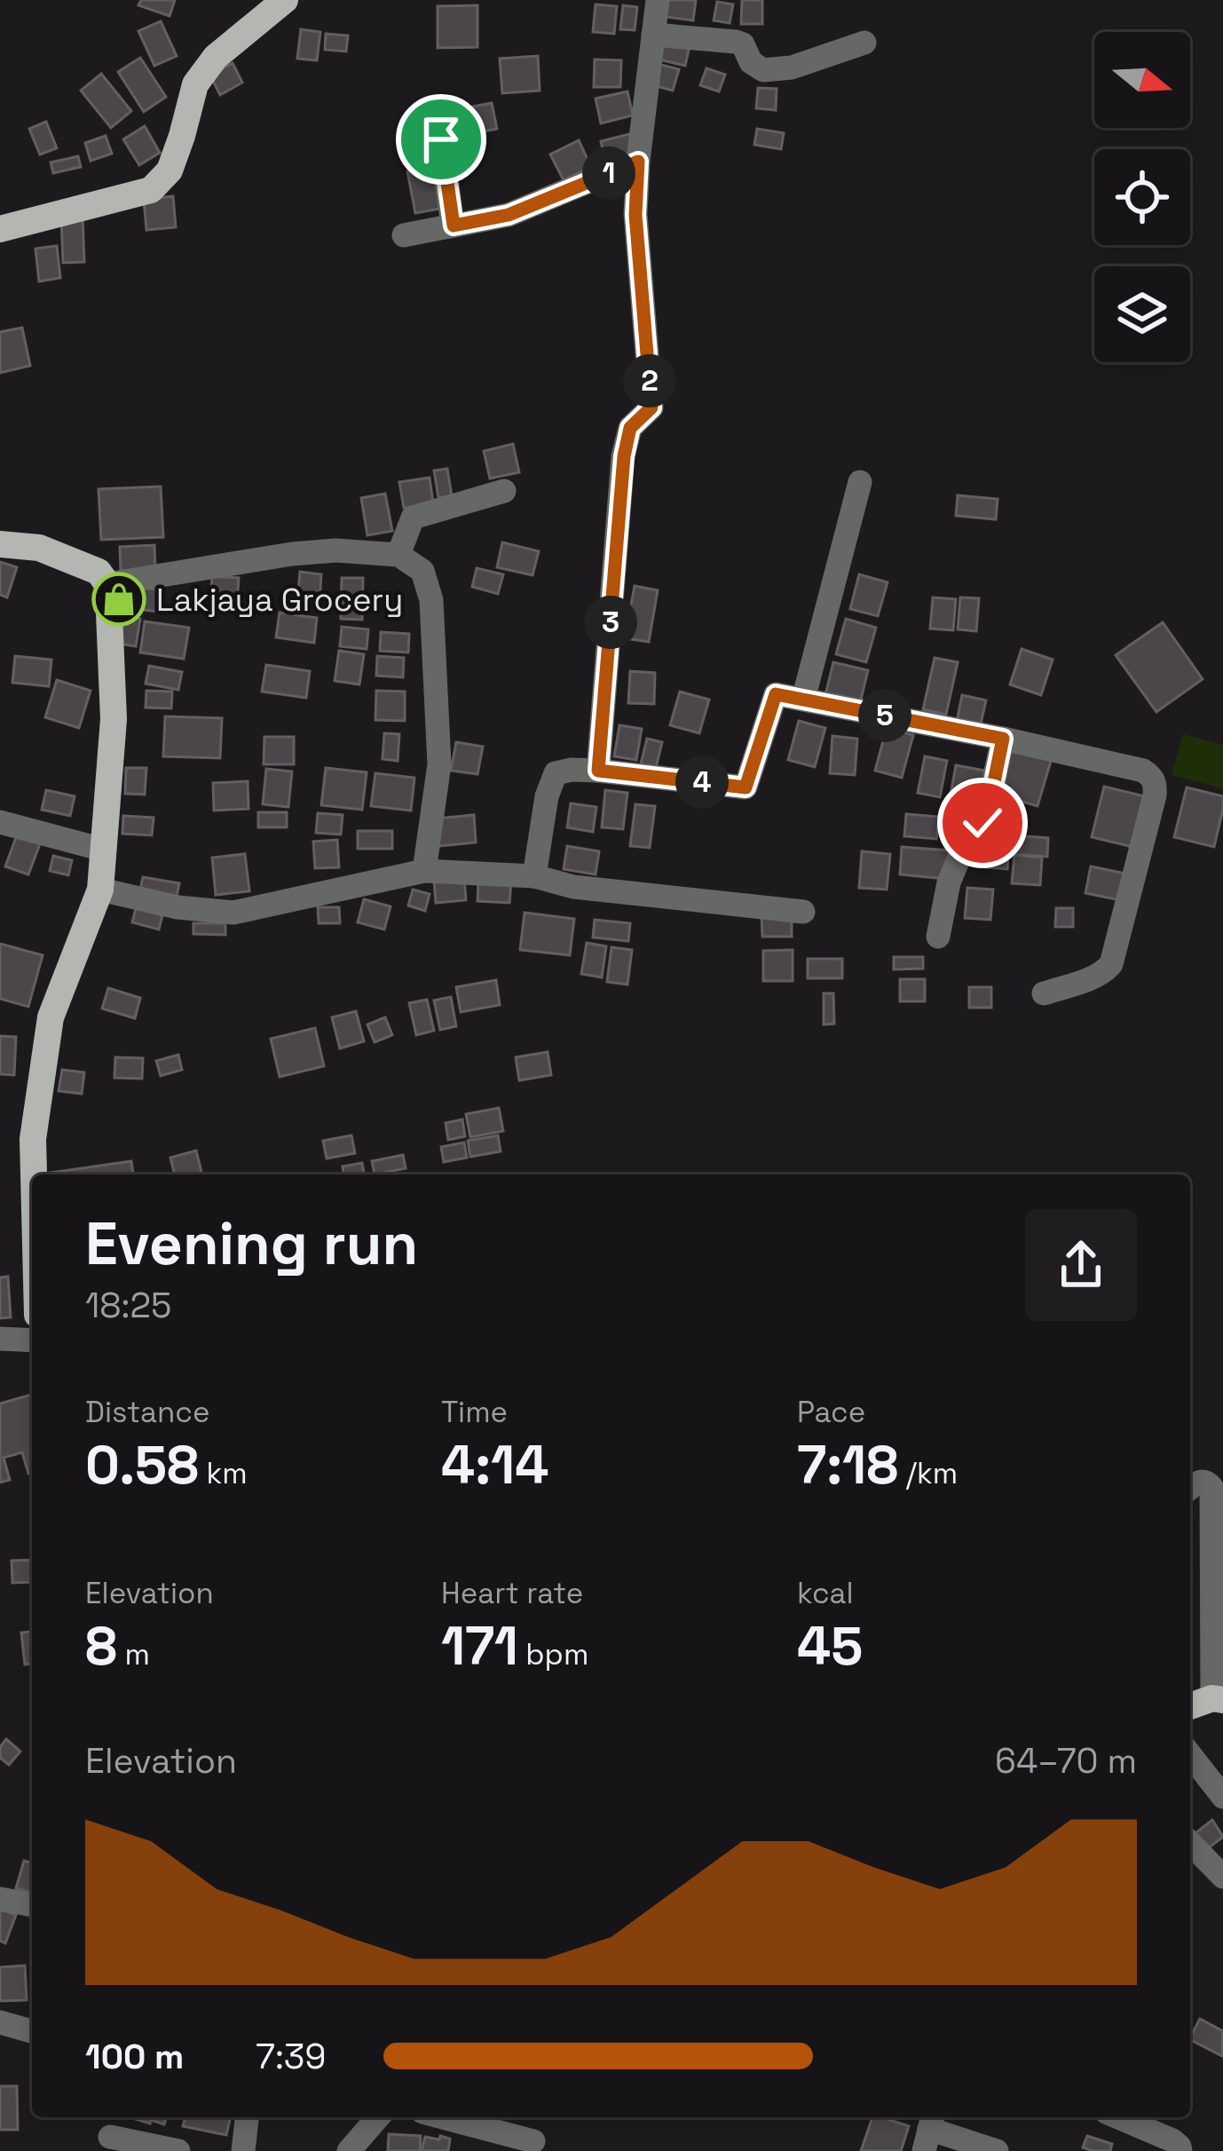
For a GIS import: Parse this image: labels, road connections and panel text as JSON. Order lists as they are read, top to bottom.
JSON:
{
  "places": {
    "shop": ["Lakjaya Grocery"]
  },
  "north": "right",
  "page": {
    "pins": [
      "1",
      "2",
      "3",
      "5",
      "4"
    ],
    "heading": ["Evening run", "18:25"],
    "stats": [
      ["Distance", "0.58 km"],
      ["Time", "4:14"],
      ["Pace", "7:18 /km"],
      ["Elevation", "8 m"],
      ["Heart rate", "171 bpm"],
      ["kcal", "45"]
    ],
    "chart": ["Elevation", "64–70 m"],
    "list": [
      {
        "name": "100 m",
        "note": "7:39"
      }
    ]
  }
}
